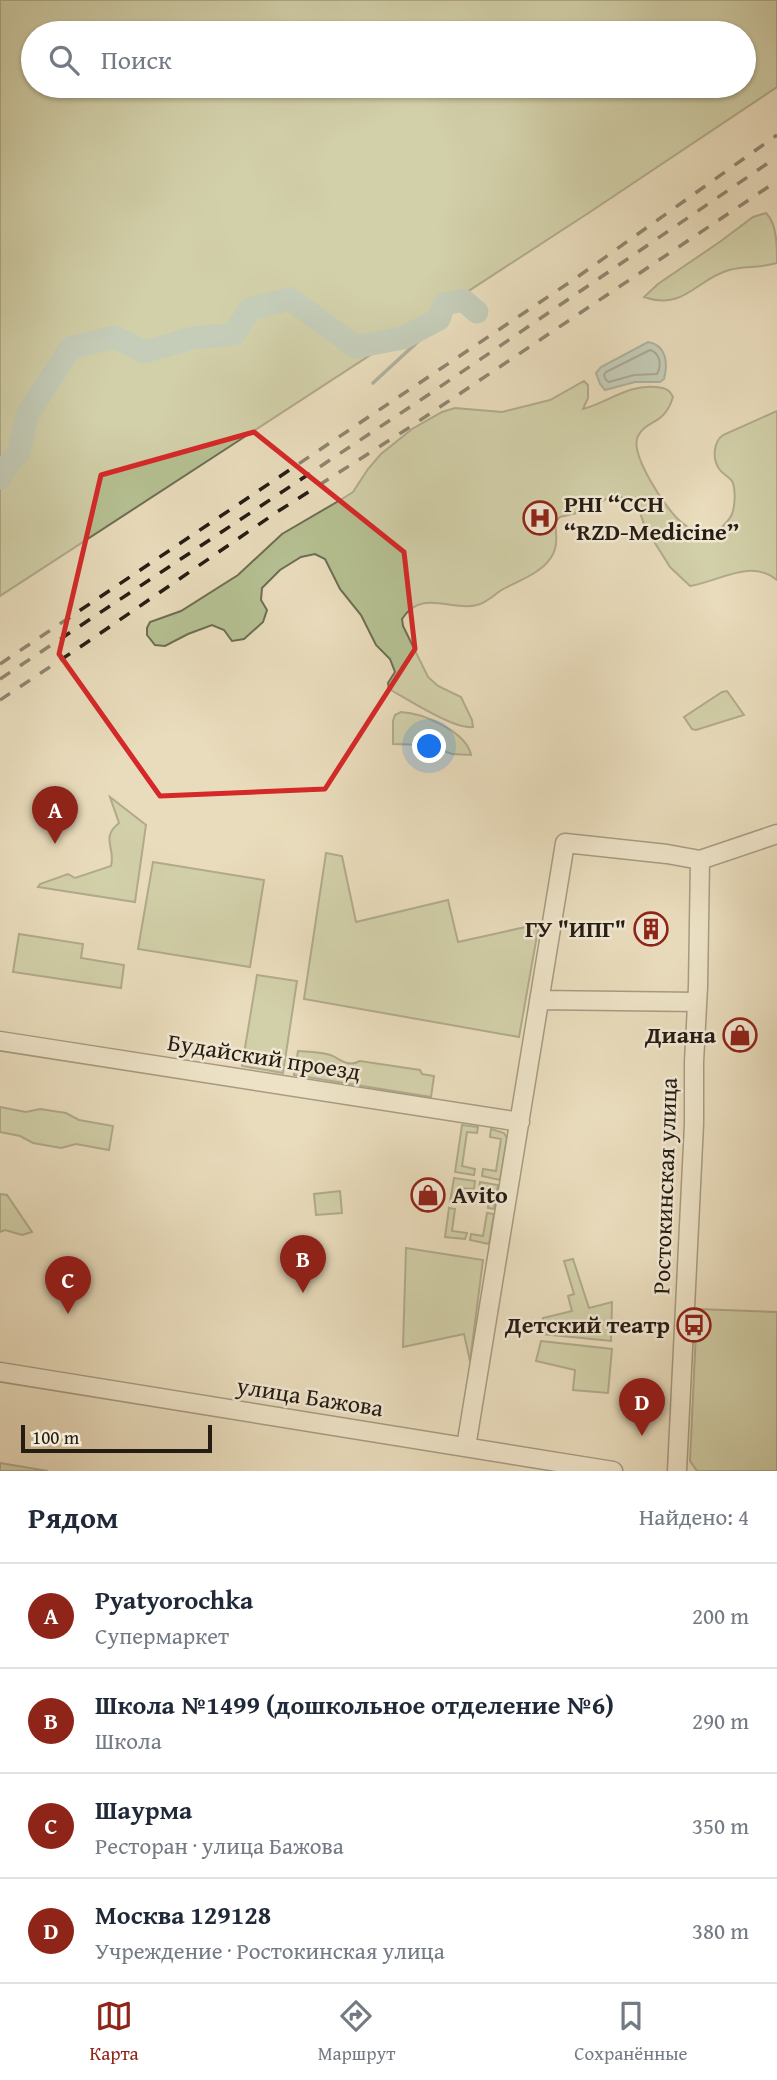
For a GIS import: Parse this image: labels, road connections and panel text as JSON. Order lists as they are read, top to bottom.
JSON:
{
  "streets": {
    "street": ["Будайский проезд", "Ростокинская улица", "улица Бажова"]
  },
  "places": {
    "hospital": ["PHI “CCH “RZD-Medicine”"],
    "building": ["ГУ \"ИПГ\""],
    "shop": ["Диана", "Avito"],
    "bus stop": ["Детский театр"]
  },
  "scale_bar": "100 m",
  "page": {
    "search": "Поиск",
    "pins": [
      "A",
      "B",
      "C",
      "D"
    ],
    "scale": "100 m",
    "heading": ["Рядом", "Найдено: 4"],
    "list": [
      {
        "mark": "A",
        "name": "Pyatyorochka",
        "note": "Супермаркет",
        "value": "200 m"
      },
      {
        "mark": "B",
        "name": "Школа №1499 (дошкольное отделение №6)",
        "note": "Школа",
        "value": "290 m"
      },
      {
        "mark": "C",
        "name": "Шаурма",
        "note": "Ресторан · улица Бажова",
        "value": "350 m"
      },
      {
        "mark": "D",
        "name": "Москва 129128",
        "note": "Учреждение · Ростокинская улица",
        "value": "380 m"
      }
    ],
    "nav": ["Карта", "Маршрут", "Сохранённые"]
  }
}
